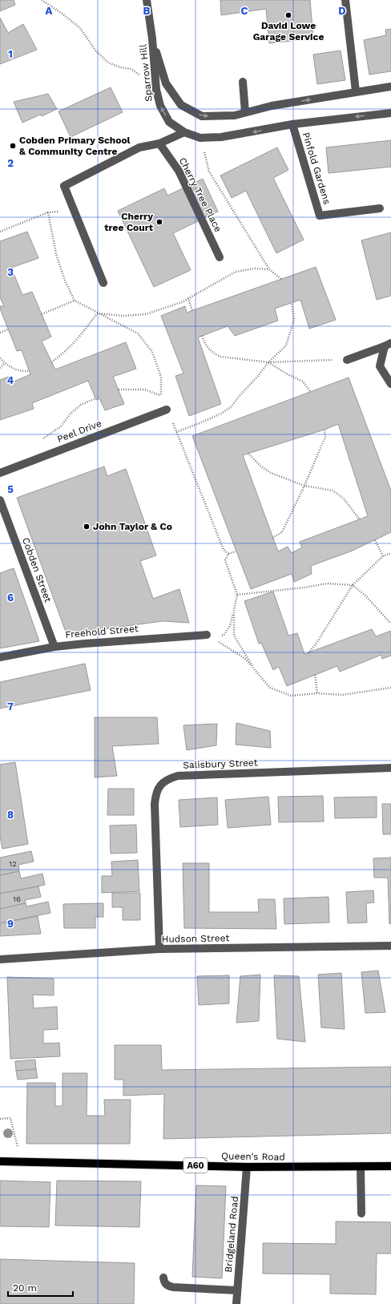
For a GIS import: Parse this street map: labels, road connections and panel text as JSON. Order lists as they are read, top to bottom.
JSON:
{
  "streets": {
    "main road": ["Queen's Road", "A60"],
    "street": [
      "Sparrow Hill",
      "Pinfold Gardens",
      "Cherry Tree Place",
      "Peel Drive",
      "Cobden Street",
      "Freehold Street",
      "Salisbury Street",
      "Hudson Street",
      "Bridgeland Road"
    ]
  },
  "crossings": [
    ["Sparrow Hill", "Pinfold Gardens"],
    ["Cobden Street", "Freehold Street"],
    ["Salisbury Street", "Hudson Street"],
    ["Queen's Road", "Bridgeland Road"]
  ],
  "places": [
    "David Lowe Garage Service",
    "Cobden Primary School & Community Centre",
    "Cherry tree Court",
    "John Taylor & Co"
  ],
  "house_numbers": ["12", "16"],
  "scale_bar": "20 m",
  "grid": {
    "columns": [
      "A",
      "B",
      "C",
      "D"
    ],
    "rows": [
      "1",
      "2",
      "3",
      "4",
      "5",
      "6",
      "7",
      "8",
      "9"
    ]
  }
}
